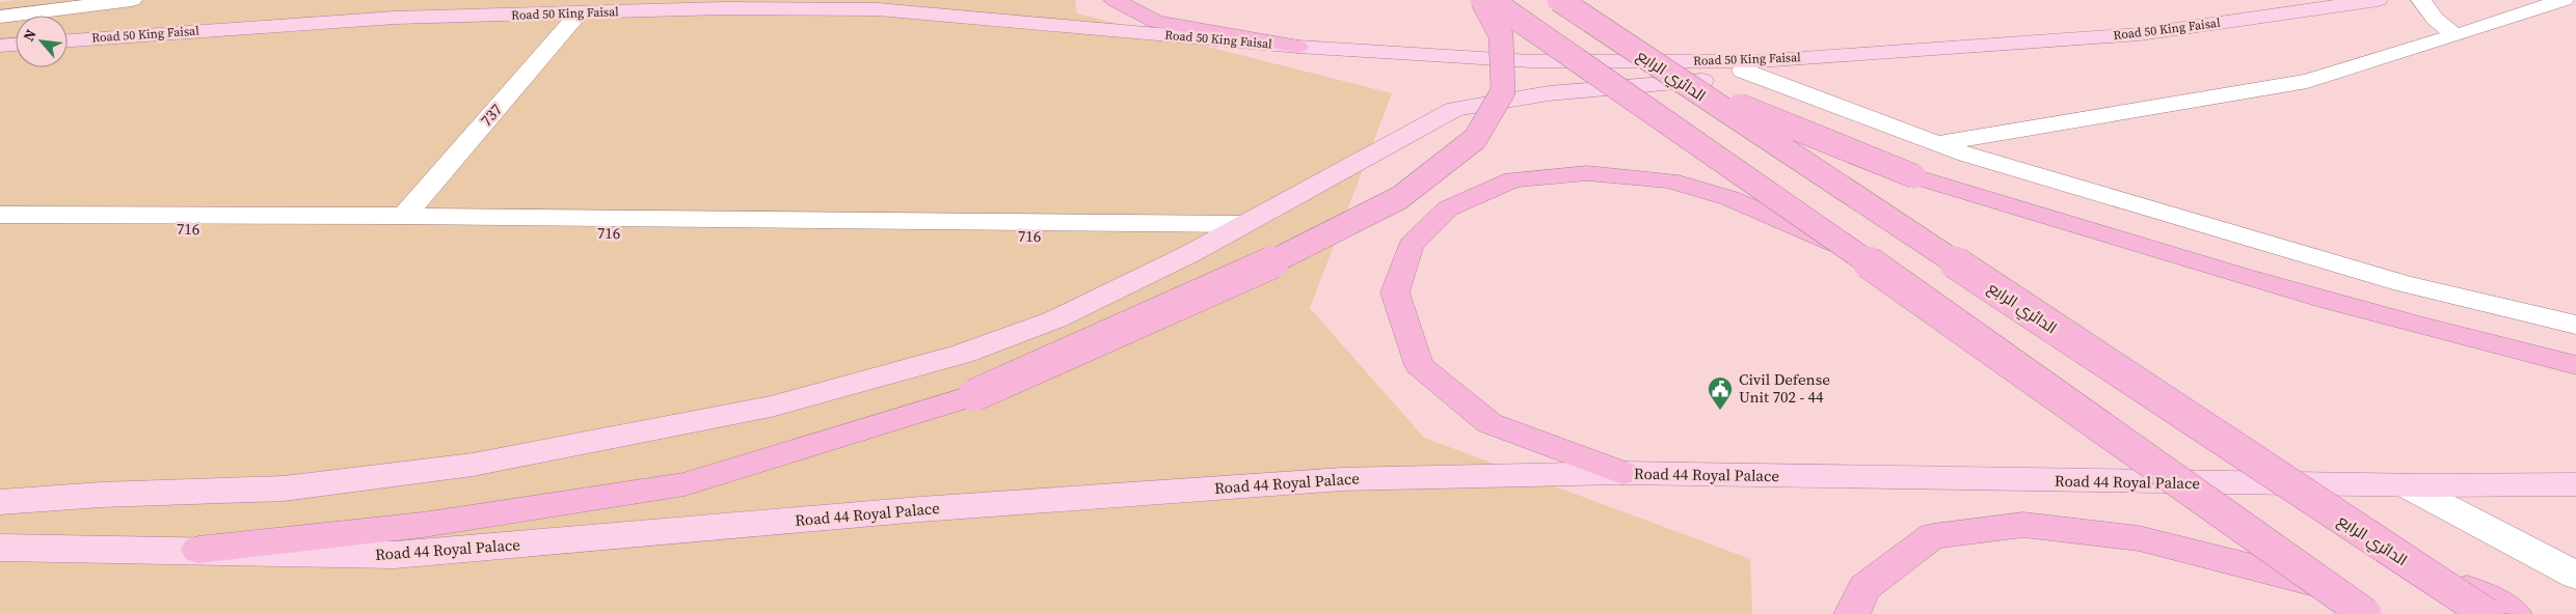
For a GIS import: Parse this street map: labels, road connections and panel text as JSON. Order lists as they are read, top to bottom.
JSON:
{
  "streets": {
    "highway": ["الدائري الرابع"],
    "main road": ["Road 50 King Faisal", "Road 44 Royal Palace"],
    "street": ["737", "716"]
  },
  "crossings": [
    ["Road 50 King Faisal", "737"]
  ],
  "places": {
    "public building": ["Civil Defense Unit 702 - 44"]
  },
  "north": "top left"
}
